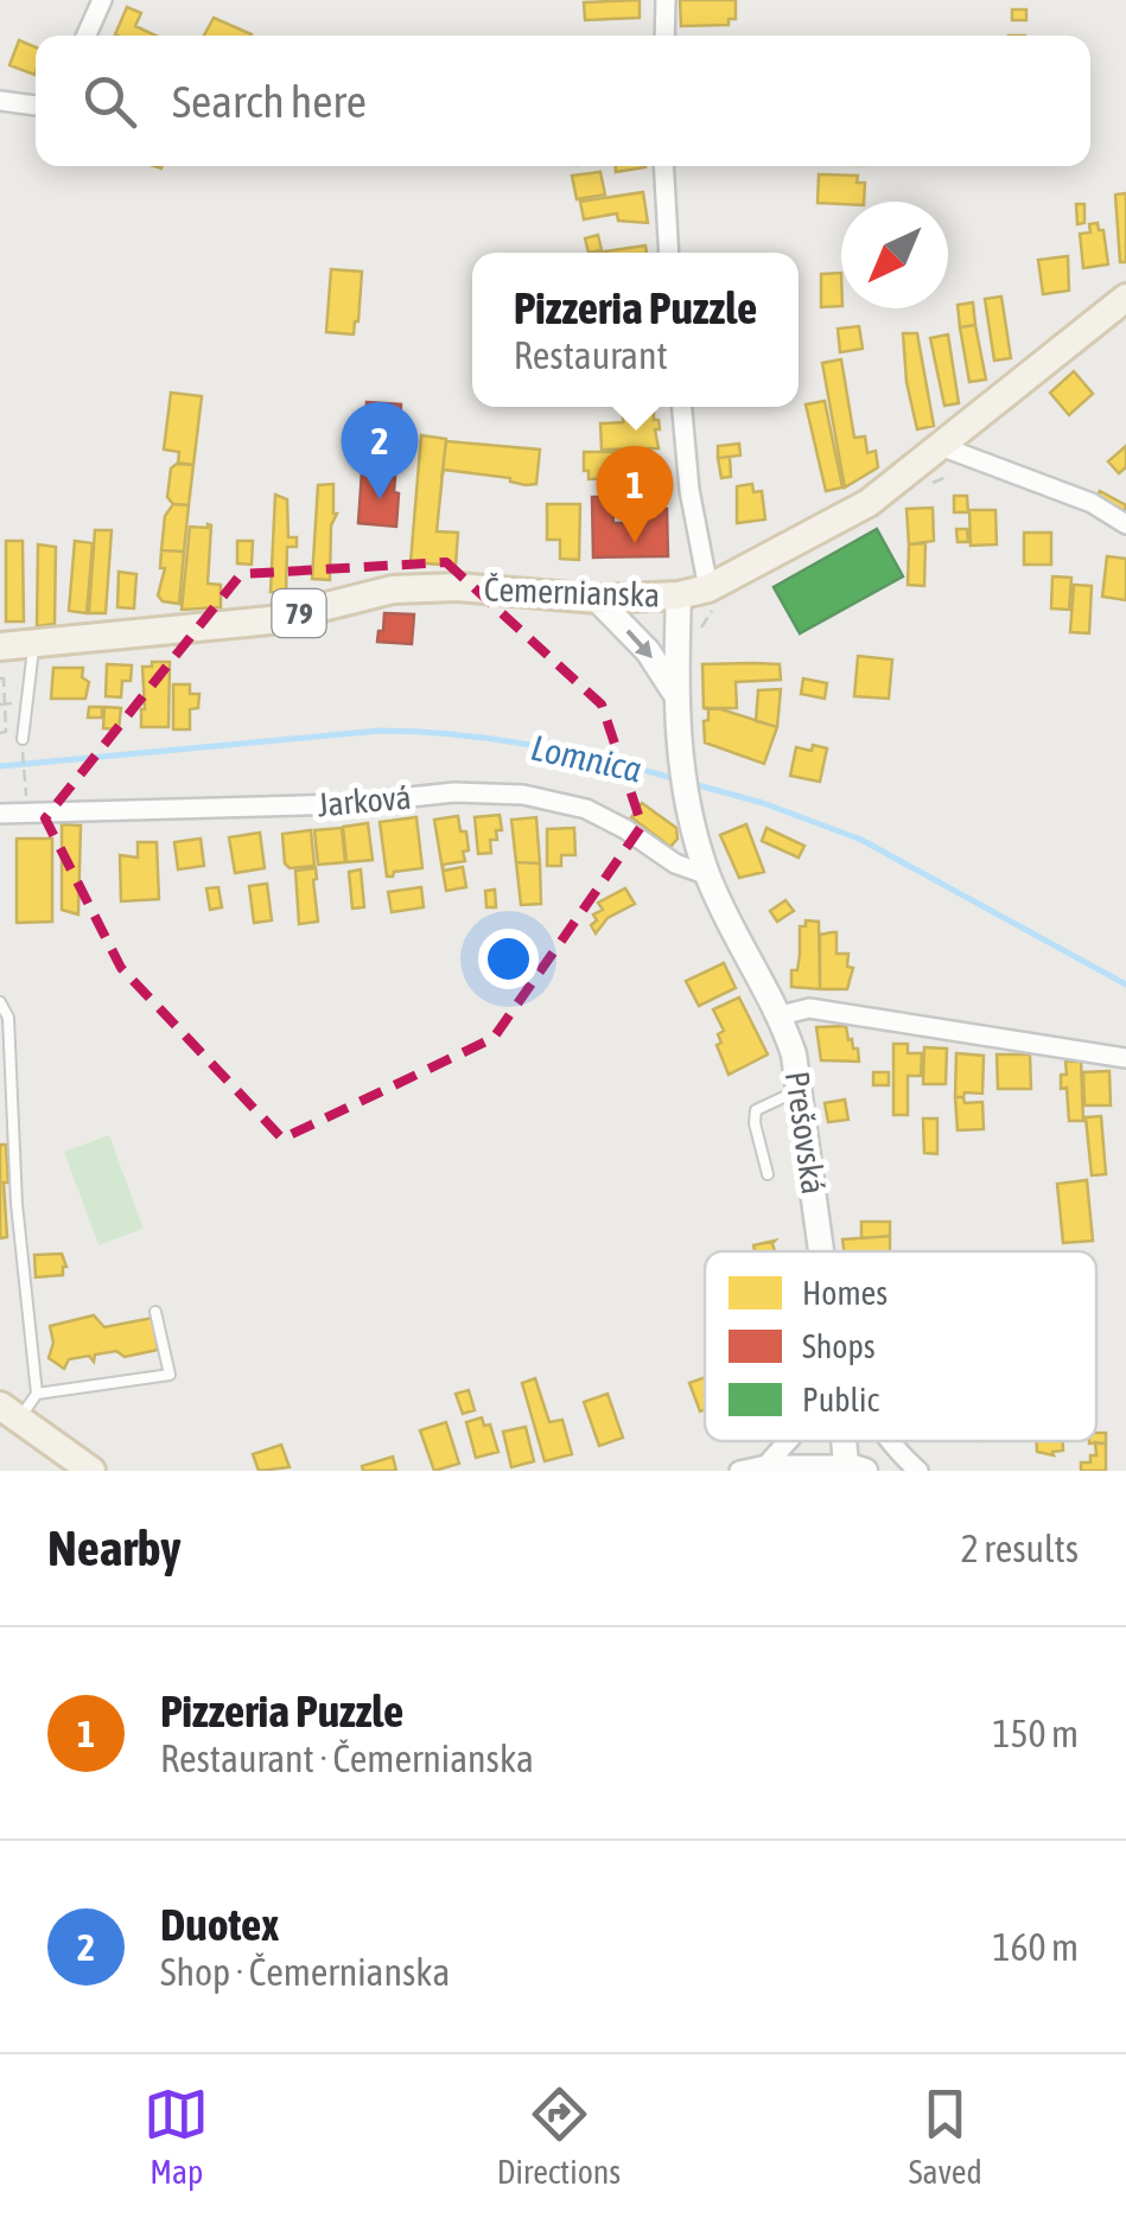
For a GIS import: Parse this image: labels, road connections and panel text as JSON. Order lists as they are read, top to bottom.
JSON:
{
  "streets": {
    "main road": ["Čemernianska", "79", "Prešovská"],
    "street": ["Jarková"]
  },
  "crossings": [
    ["Čemernianska", "Prešovská"],
    ["Jarková", "Prešovská"]
  ],
  "water": ["Lomnica"],
  "legend": ["Homes", "Shops", "Public"],
  "north": "bottom left",
  "page": {
    "search": "Search here",
    "popup": ["Pizzeria Puzzle", "Restaurant"],
    "pins": ["2", "1"],
    "heading": ["Nearby", "2 results"],
    "list": [
      {
        "mark": "1",
        "name": "Pizzeria Puzzle",
        "note": "Restaurant · Čemernianska",
        "value": "150 m"
      },
      {
        "mark": "2",
        "name": "Duotex",
        "note": "Shop · Čemernianska",
        "value": "160 m"
      }
    ],
    "nav": ["Map", "Directions", "Saved"]
  }
}
